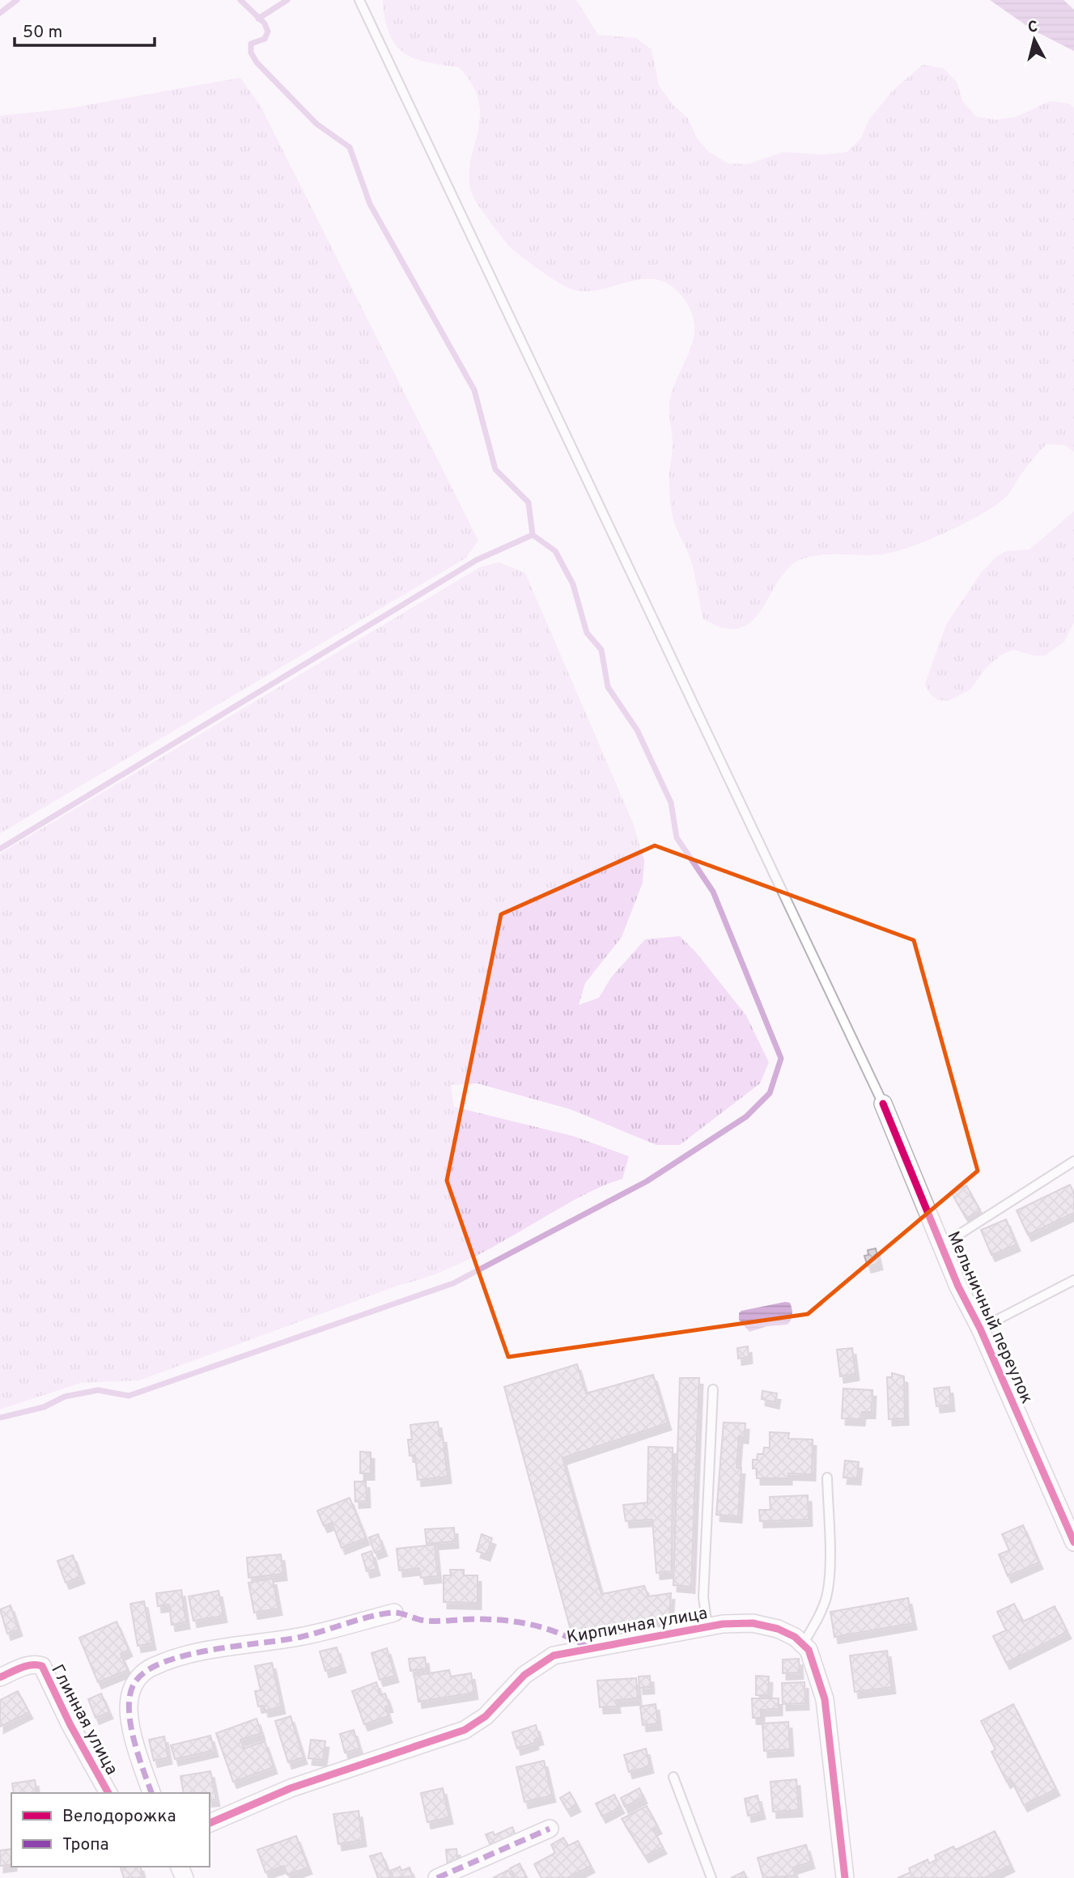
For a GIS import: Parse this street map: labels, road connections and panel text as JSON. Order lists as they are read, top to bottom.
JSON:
{
  "streets": {
    "street": ["Мельничный переулок", "Кирпичная улица", "Глинная улица"]
  },
  "legend": ["Велодорожка", "Тропа"],
  "scale_bar": "50 m",
  "north": "top"
}
